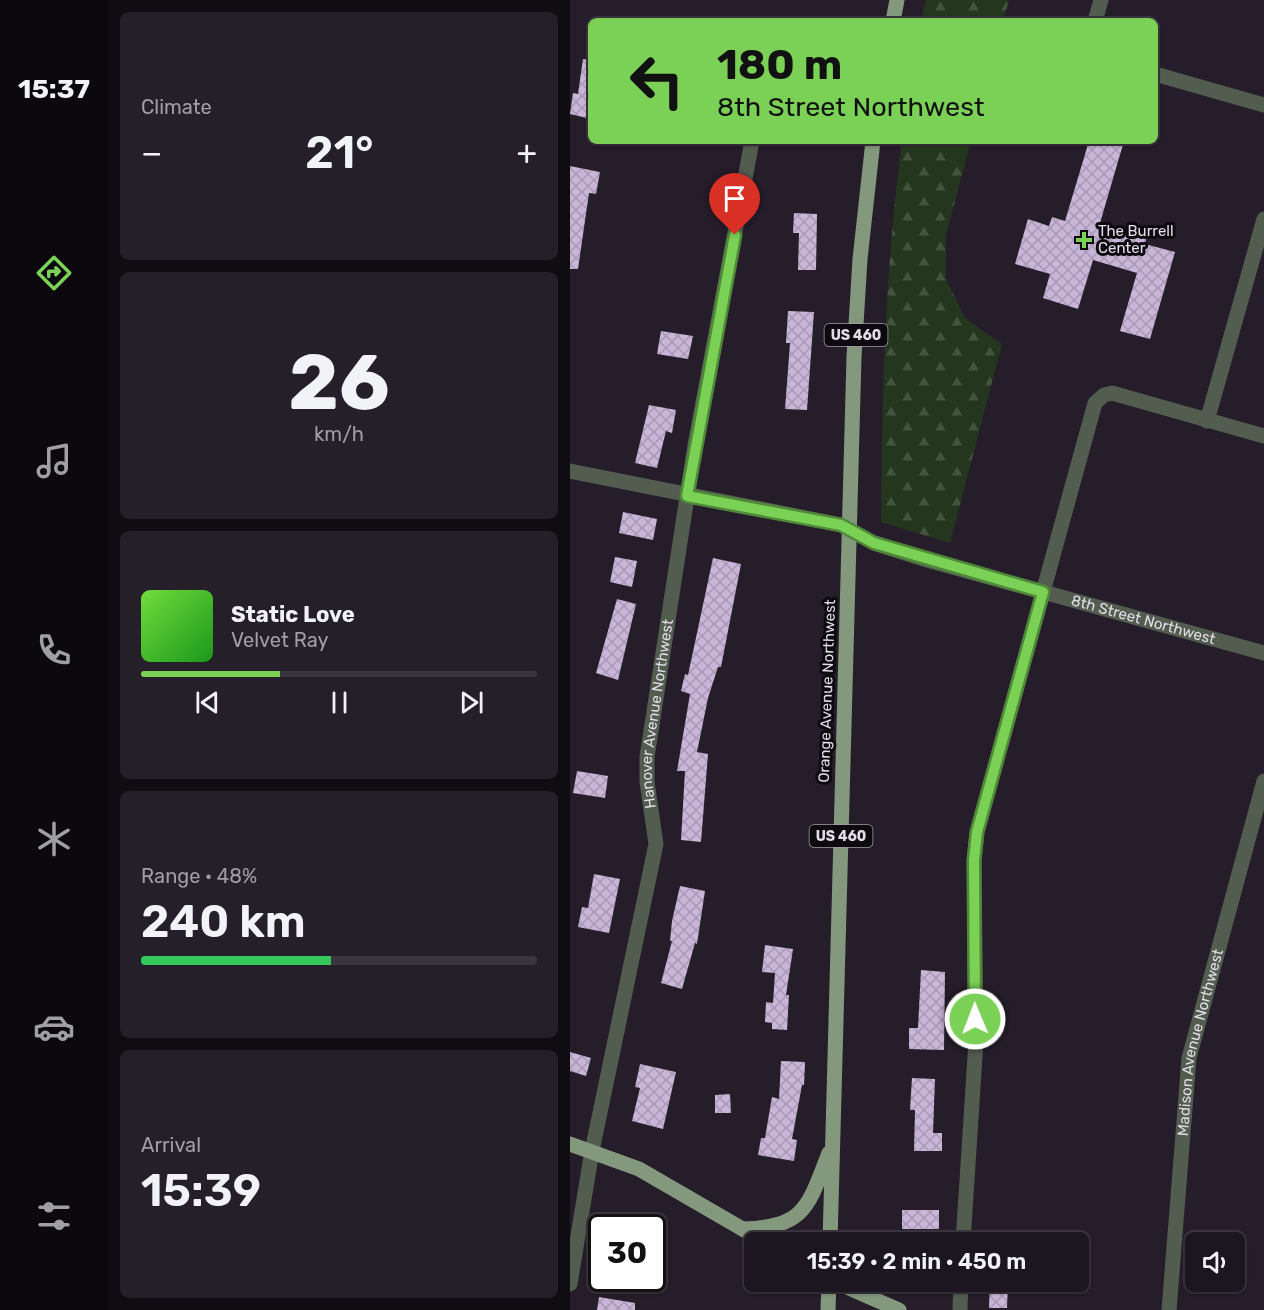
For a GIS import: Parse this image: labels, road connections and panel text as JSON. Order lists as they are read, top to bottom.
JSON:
{
  "streets": {
    "main road": ["US 460", "Orange Avenue Northwest"],
    "street": ["8th Street Northwest", "Hanover Avenue Northwest", "Madison Avenue Northwest"]
  },
  "crossings": [
    ["8th Street Northwest", "Orange Avenue Northwest"],
    ["8th Street Northwest", "Hanover Avenue Northwest"]
  ],
  "places": {
    "health": ["The Burrell Center"]
  },
  "page": {
    "tabs": "15:37",
    "tile": [
      "Climate",
      ["26", "km/h"],
      ["Range · 48%", "240 km"],
      ["Arrival", "15:39"]
    ],
    "turn": ["180 m", "8th Street Northwest"],
    "heat": ["−", "21°", "+"],
    "song": ["Static Love", "Velvet Ray"],
    "limit": "30",
    "trip": "15:39 · 2 min · 450 m"
  }
}
